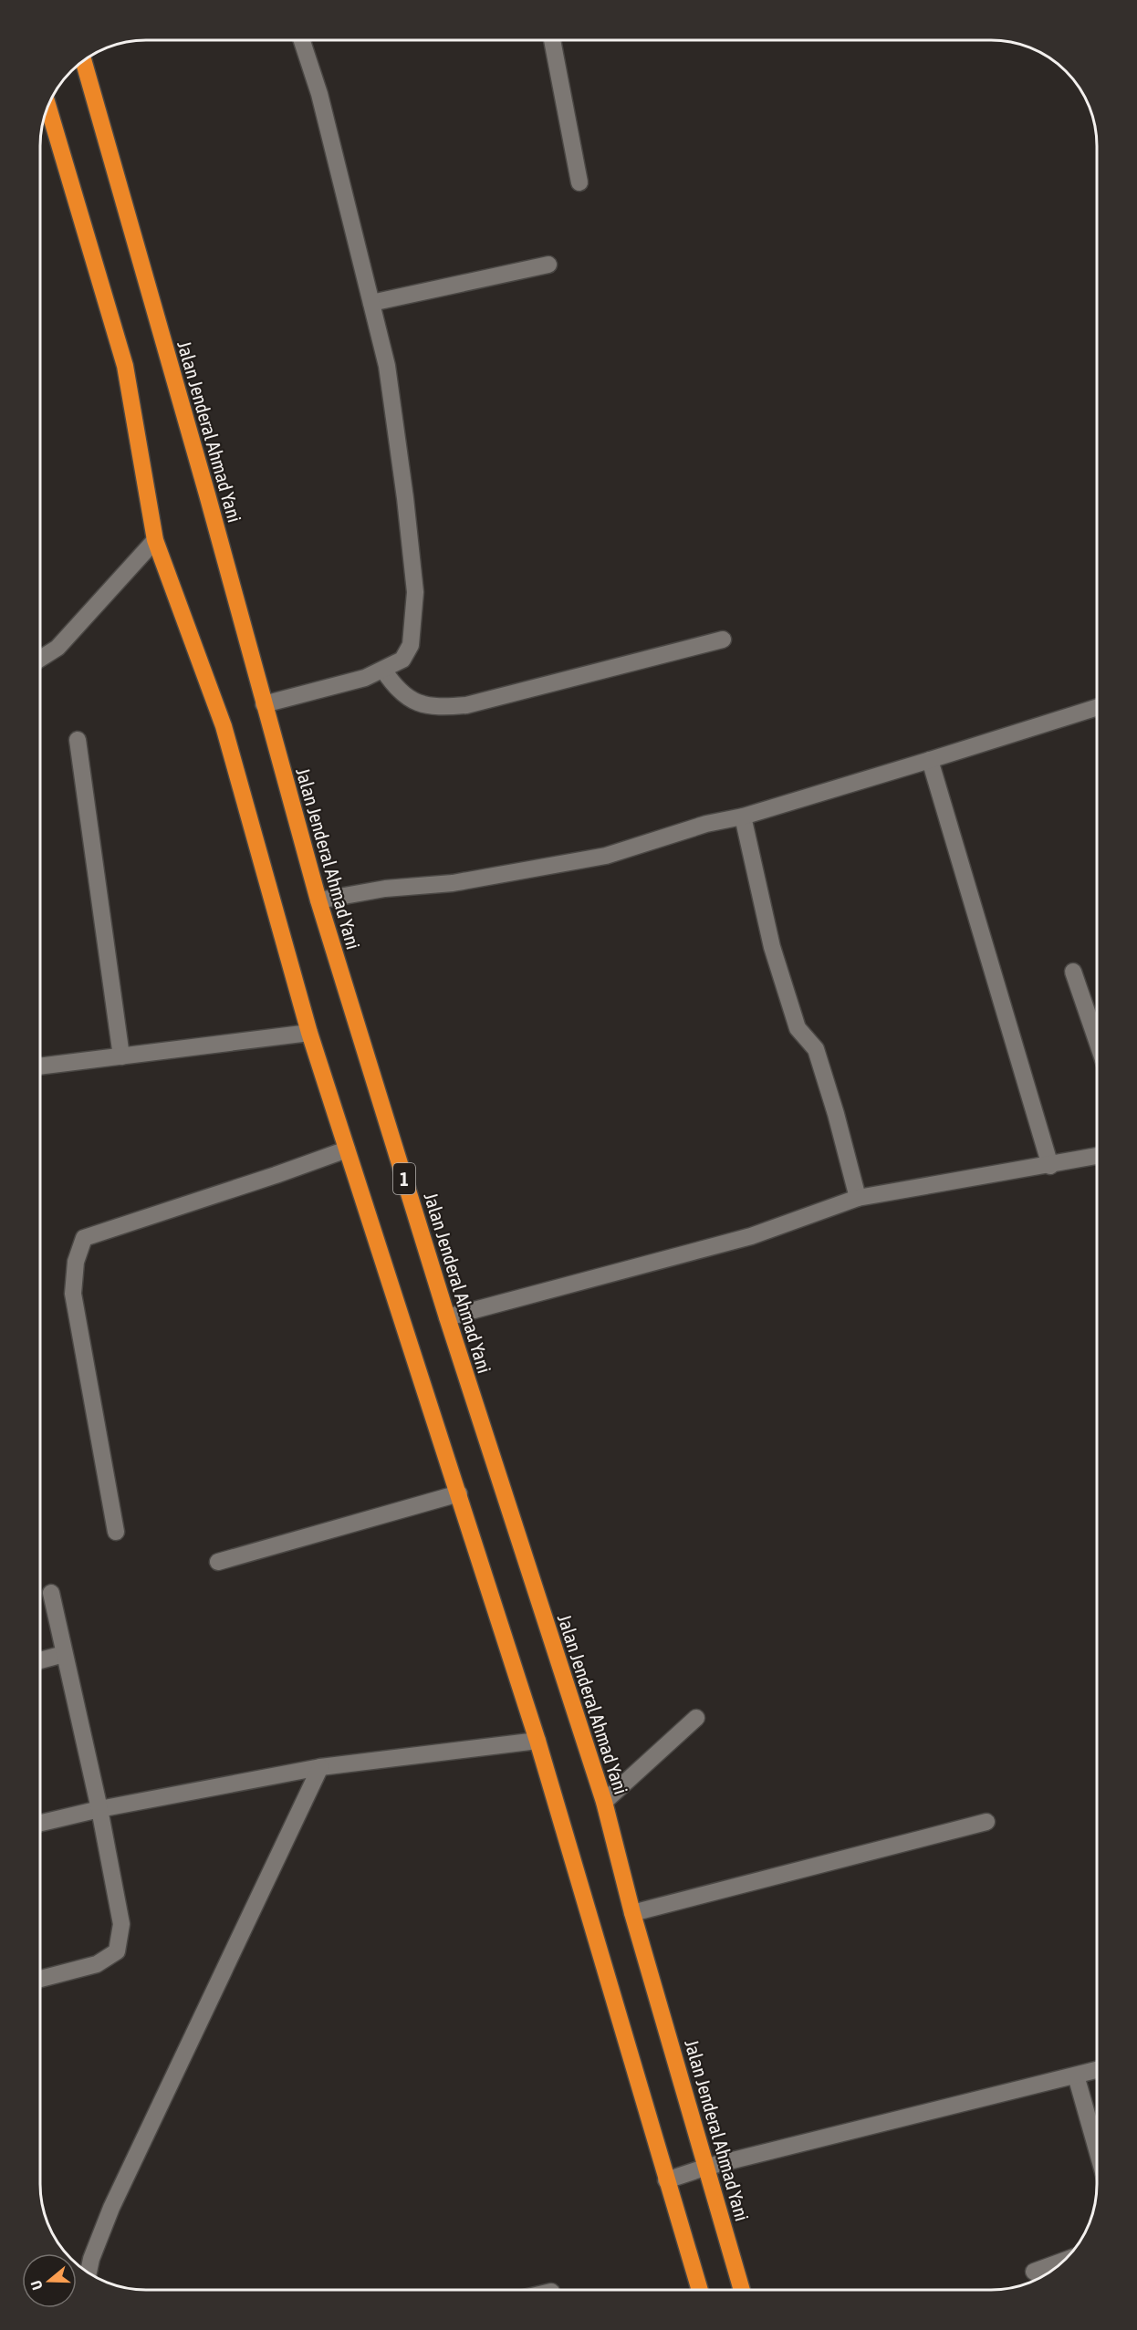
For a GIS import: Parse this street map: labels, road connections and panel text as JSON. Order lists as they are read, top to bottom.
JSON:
{
  "streets": {
    "highway": ["Jalan Jenderal Ahmad Yani", "1"]
  },
  "north": "left"
}
